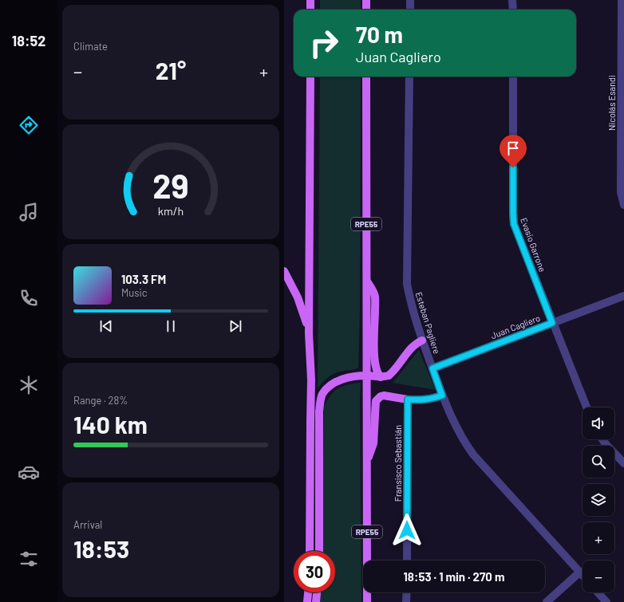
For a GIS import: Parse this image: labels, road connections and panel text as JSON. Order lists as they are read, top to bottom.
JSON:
{
  "streets": {
    "main road": ["RPE55"],
    "street": [
      "Nicolás Esandi",
      "Evasio Garrone",
      "Esteban Pagliere",
      "Juan Cagliero",
      "Fransisco Sebastián"
    ]
  },
  "crossings": [
    ["Evasio Garrone", "Juan Cagliero"],
    ["Esteban Pagliere", "Juan Cagliero"]
  ],
  "page": {
    "tabs": "18:52",
    "tile": [
      "Climate",
      ["Range · 28%", "140 km"],
      ["Arrival", "18:53"]
    ],
    "turn": ["70 m", "Juan Cagliero"],
    "heat": ["−", "21°", "+"],
    "song": ["103.3 FM", "Music"],
    "map_buttons": ["+", "−"],
    "limit": "30",
    "trip": "18:53 · 1 min · 270 m",
    "gauge": ["29", "km/h"]
  }
}
